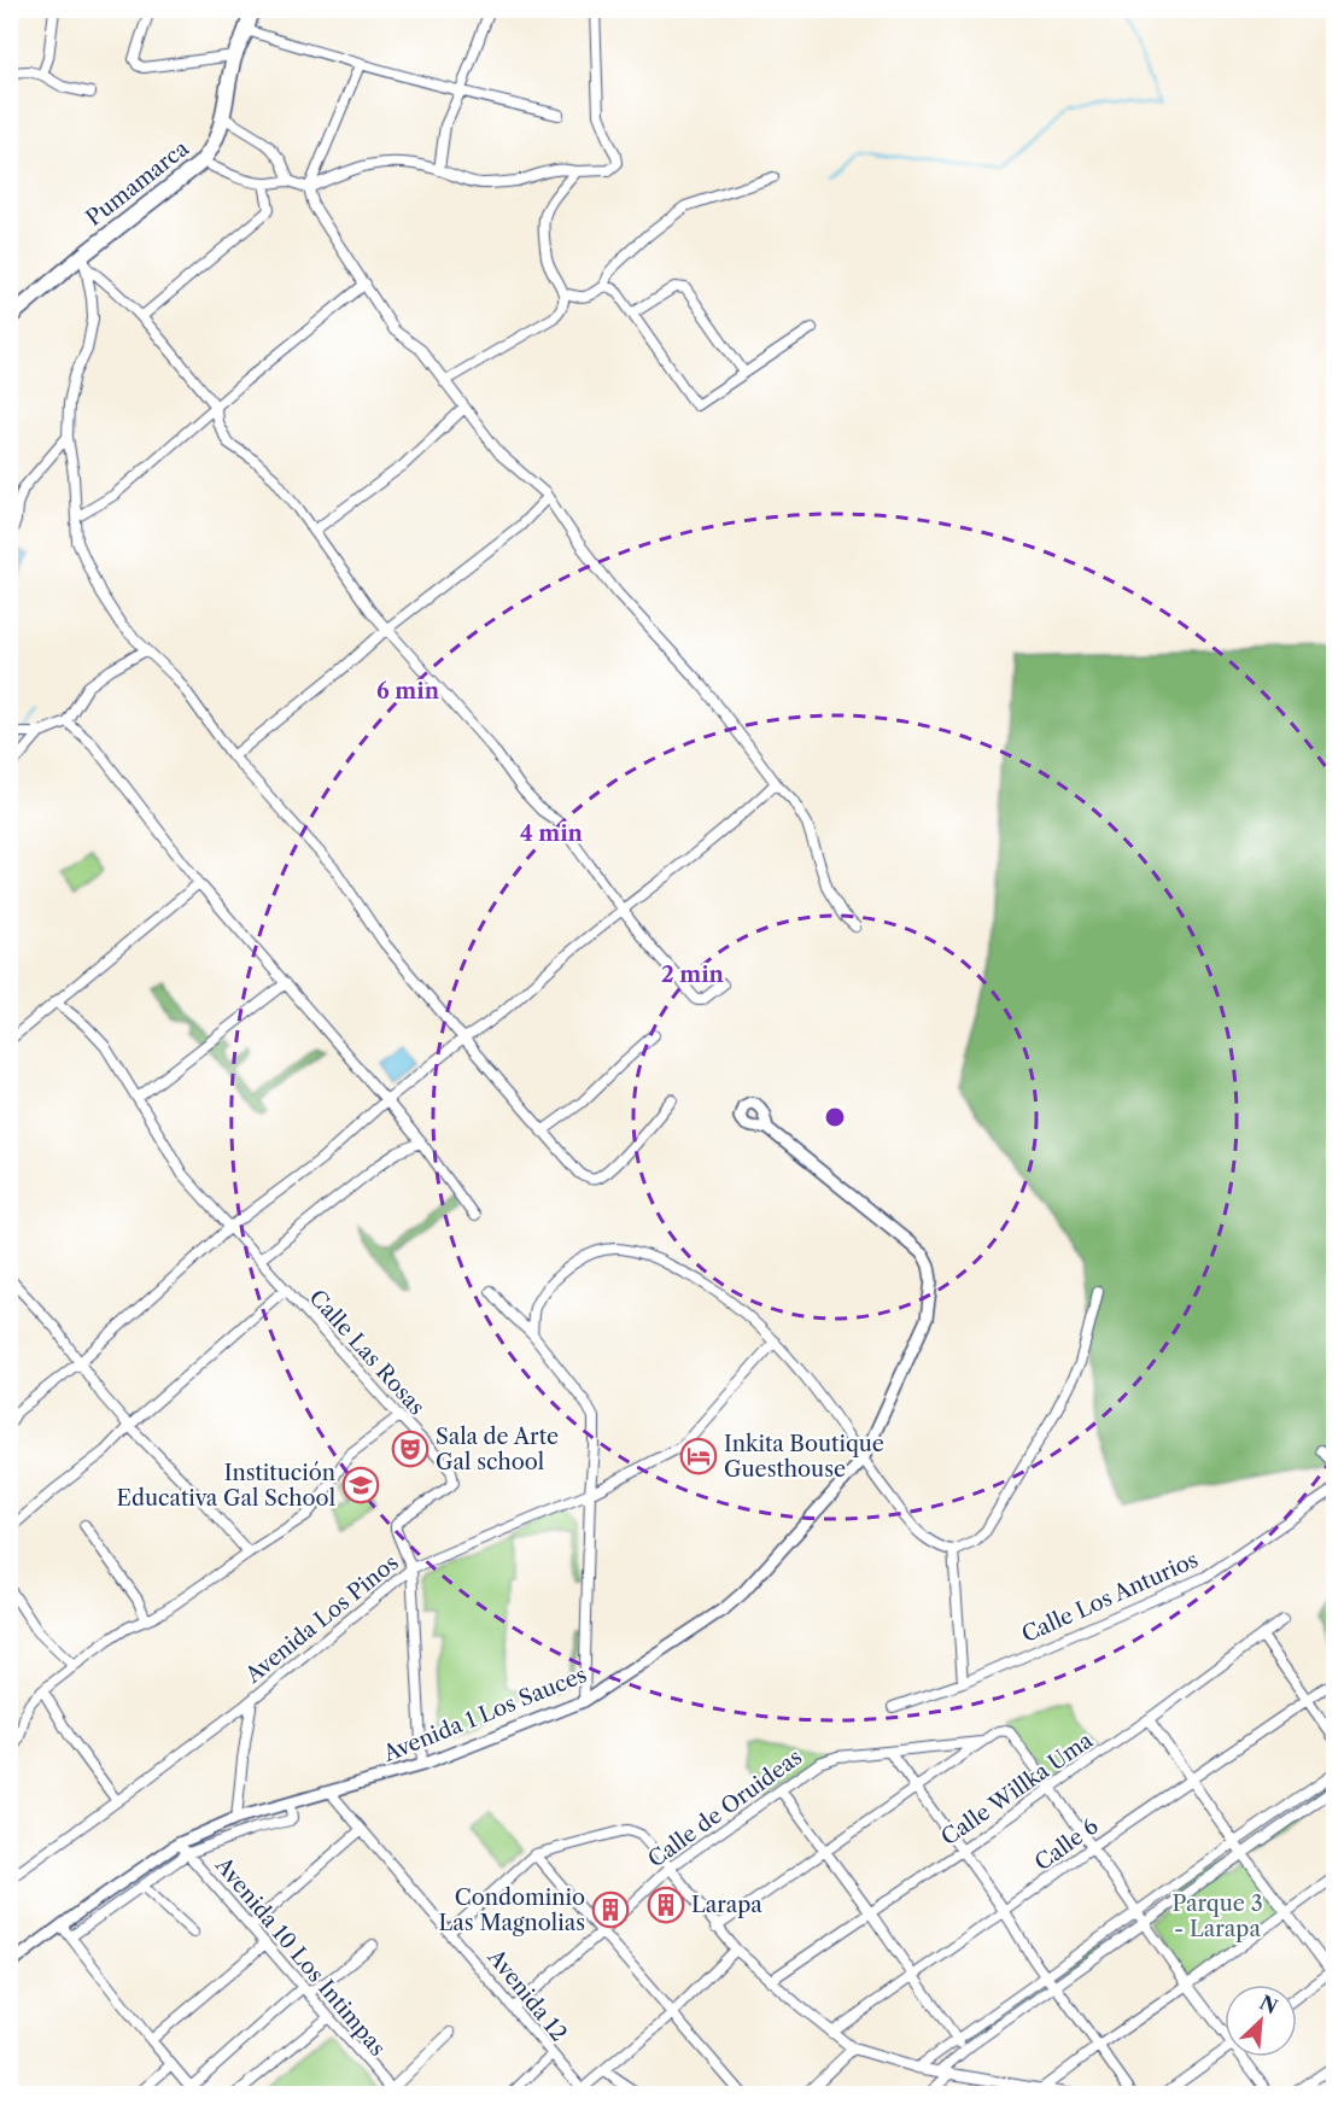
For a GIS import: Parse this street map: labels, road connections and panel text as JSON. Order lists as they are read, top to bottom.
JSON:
{
  "streets": {
    "main road": ["Pumamarca"],
    "street": [
      "Calle Las Rosas",
      "Calle Los Anturios",
      "Avenida Los Pinos",
      "Avenida 1 Los Sauces",
      "Calle Willka Uma",
      "Calle de Oruideas",
      "Calle 6",
      "Avenida 10 Los Intimpas",
      "Avenida 12"
    ]
  },
  "crossings": [
    ["Calle Las Rosas", "Avenida Los Pinos"],
    ["Calle Las Rosas", "Avenida 1 Los Sauces"],
    ["Avenida 1 Los Sauces", "Avenida 10 Los Intimpas"],
    ["Avenida 1 Los Sauces", "Avenida 12"],
    ["Calle Willka Uma", "Calle de Oruideas"],
    ["Calle de Oruideas", "Avenida 12"]
  ],
  "parks": ["Parque 3 - Larapa"],
  "places": {
    "theatre": ["Sala de Arte Gal school"],
    "hotel": ["Inkita Boutique Guesthouse"],
    "school or university": ["Institución Educativa Gal School"],
    "building": ["Larapa", "Condominio Las Magnolias"]
  },
  "north": "top right",
  "rings": ["6 min", "4 min", "2 min"]
}
